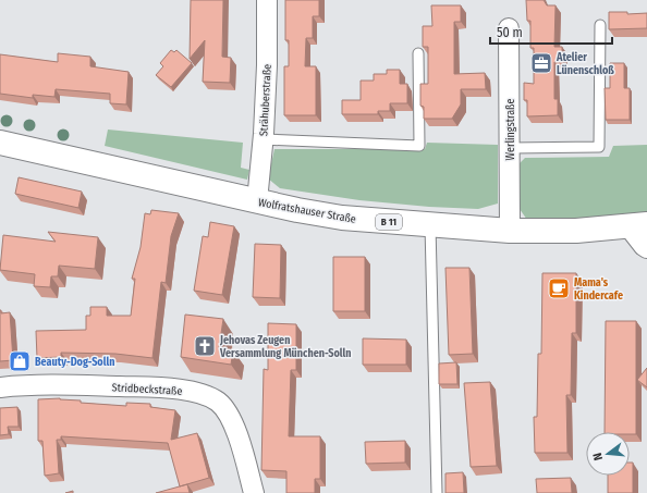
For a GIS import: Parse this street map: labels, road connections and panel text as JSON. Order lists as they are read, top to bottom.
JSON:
{
  "streets": {
    "main road": ["Wolfratshauser Straße", "B 11"],
    "street": ["Strähuberstraße", "Werlingstraße", "Stridbeckstraße"]
  },
  "crossings": [
    ["Strähuberstraße", "Wolfratshauser Straße"],
    ["Werlingstraße", "Wolfratshauser Straße"]
  ],
  "places": {
    "office": ["Atelier Lünenschloß"],
    "cafe": ["Mama's Kindercafe"],
    "church": ["Jehovas Zeugen Versammlung München-Solln"],
    "shop": ["Beauty-Dog-Solln"]
  },
  "scale_bar": "50 m",
  "north": "left"
}
